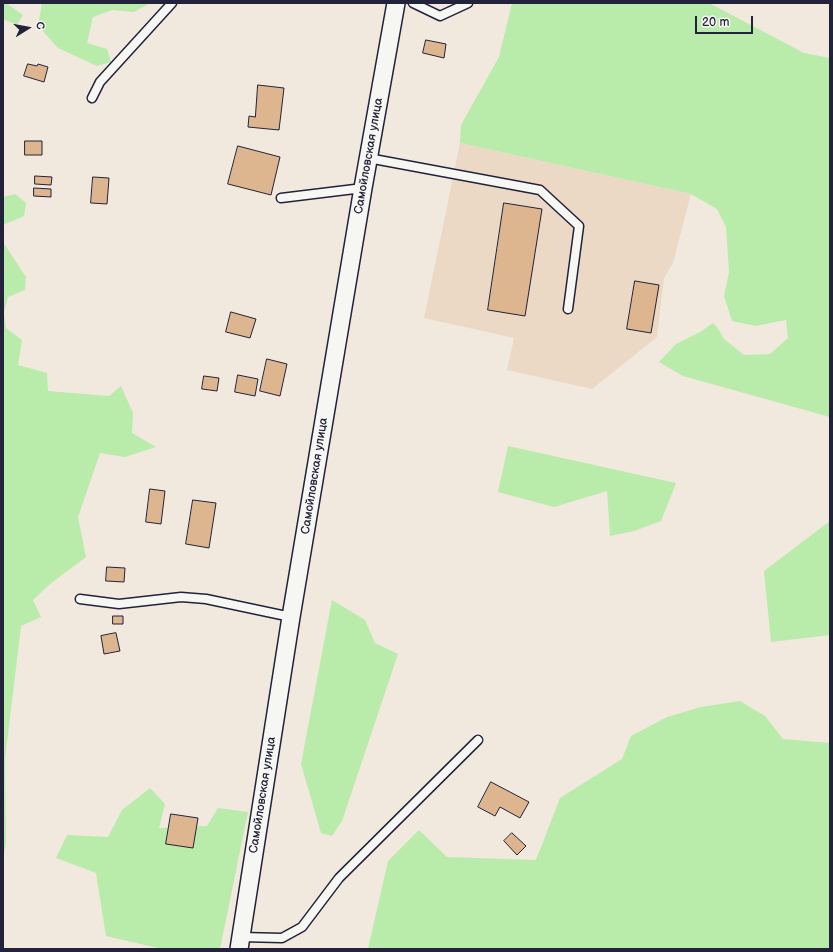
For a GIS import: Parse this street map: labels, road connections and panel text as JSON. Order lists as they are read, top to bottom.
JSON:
{
  "streets": {
    "street": ["Самойловская улица"]
  },
  "scale_bar": "20 m",
  "north": "right"
}
